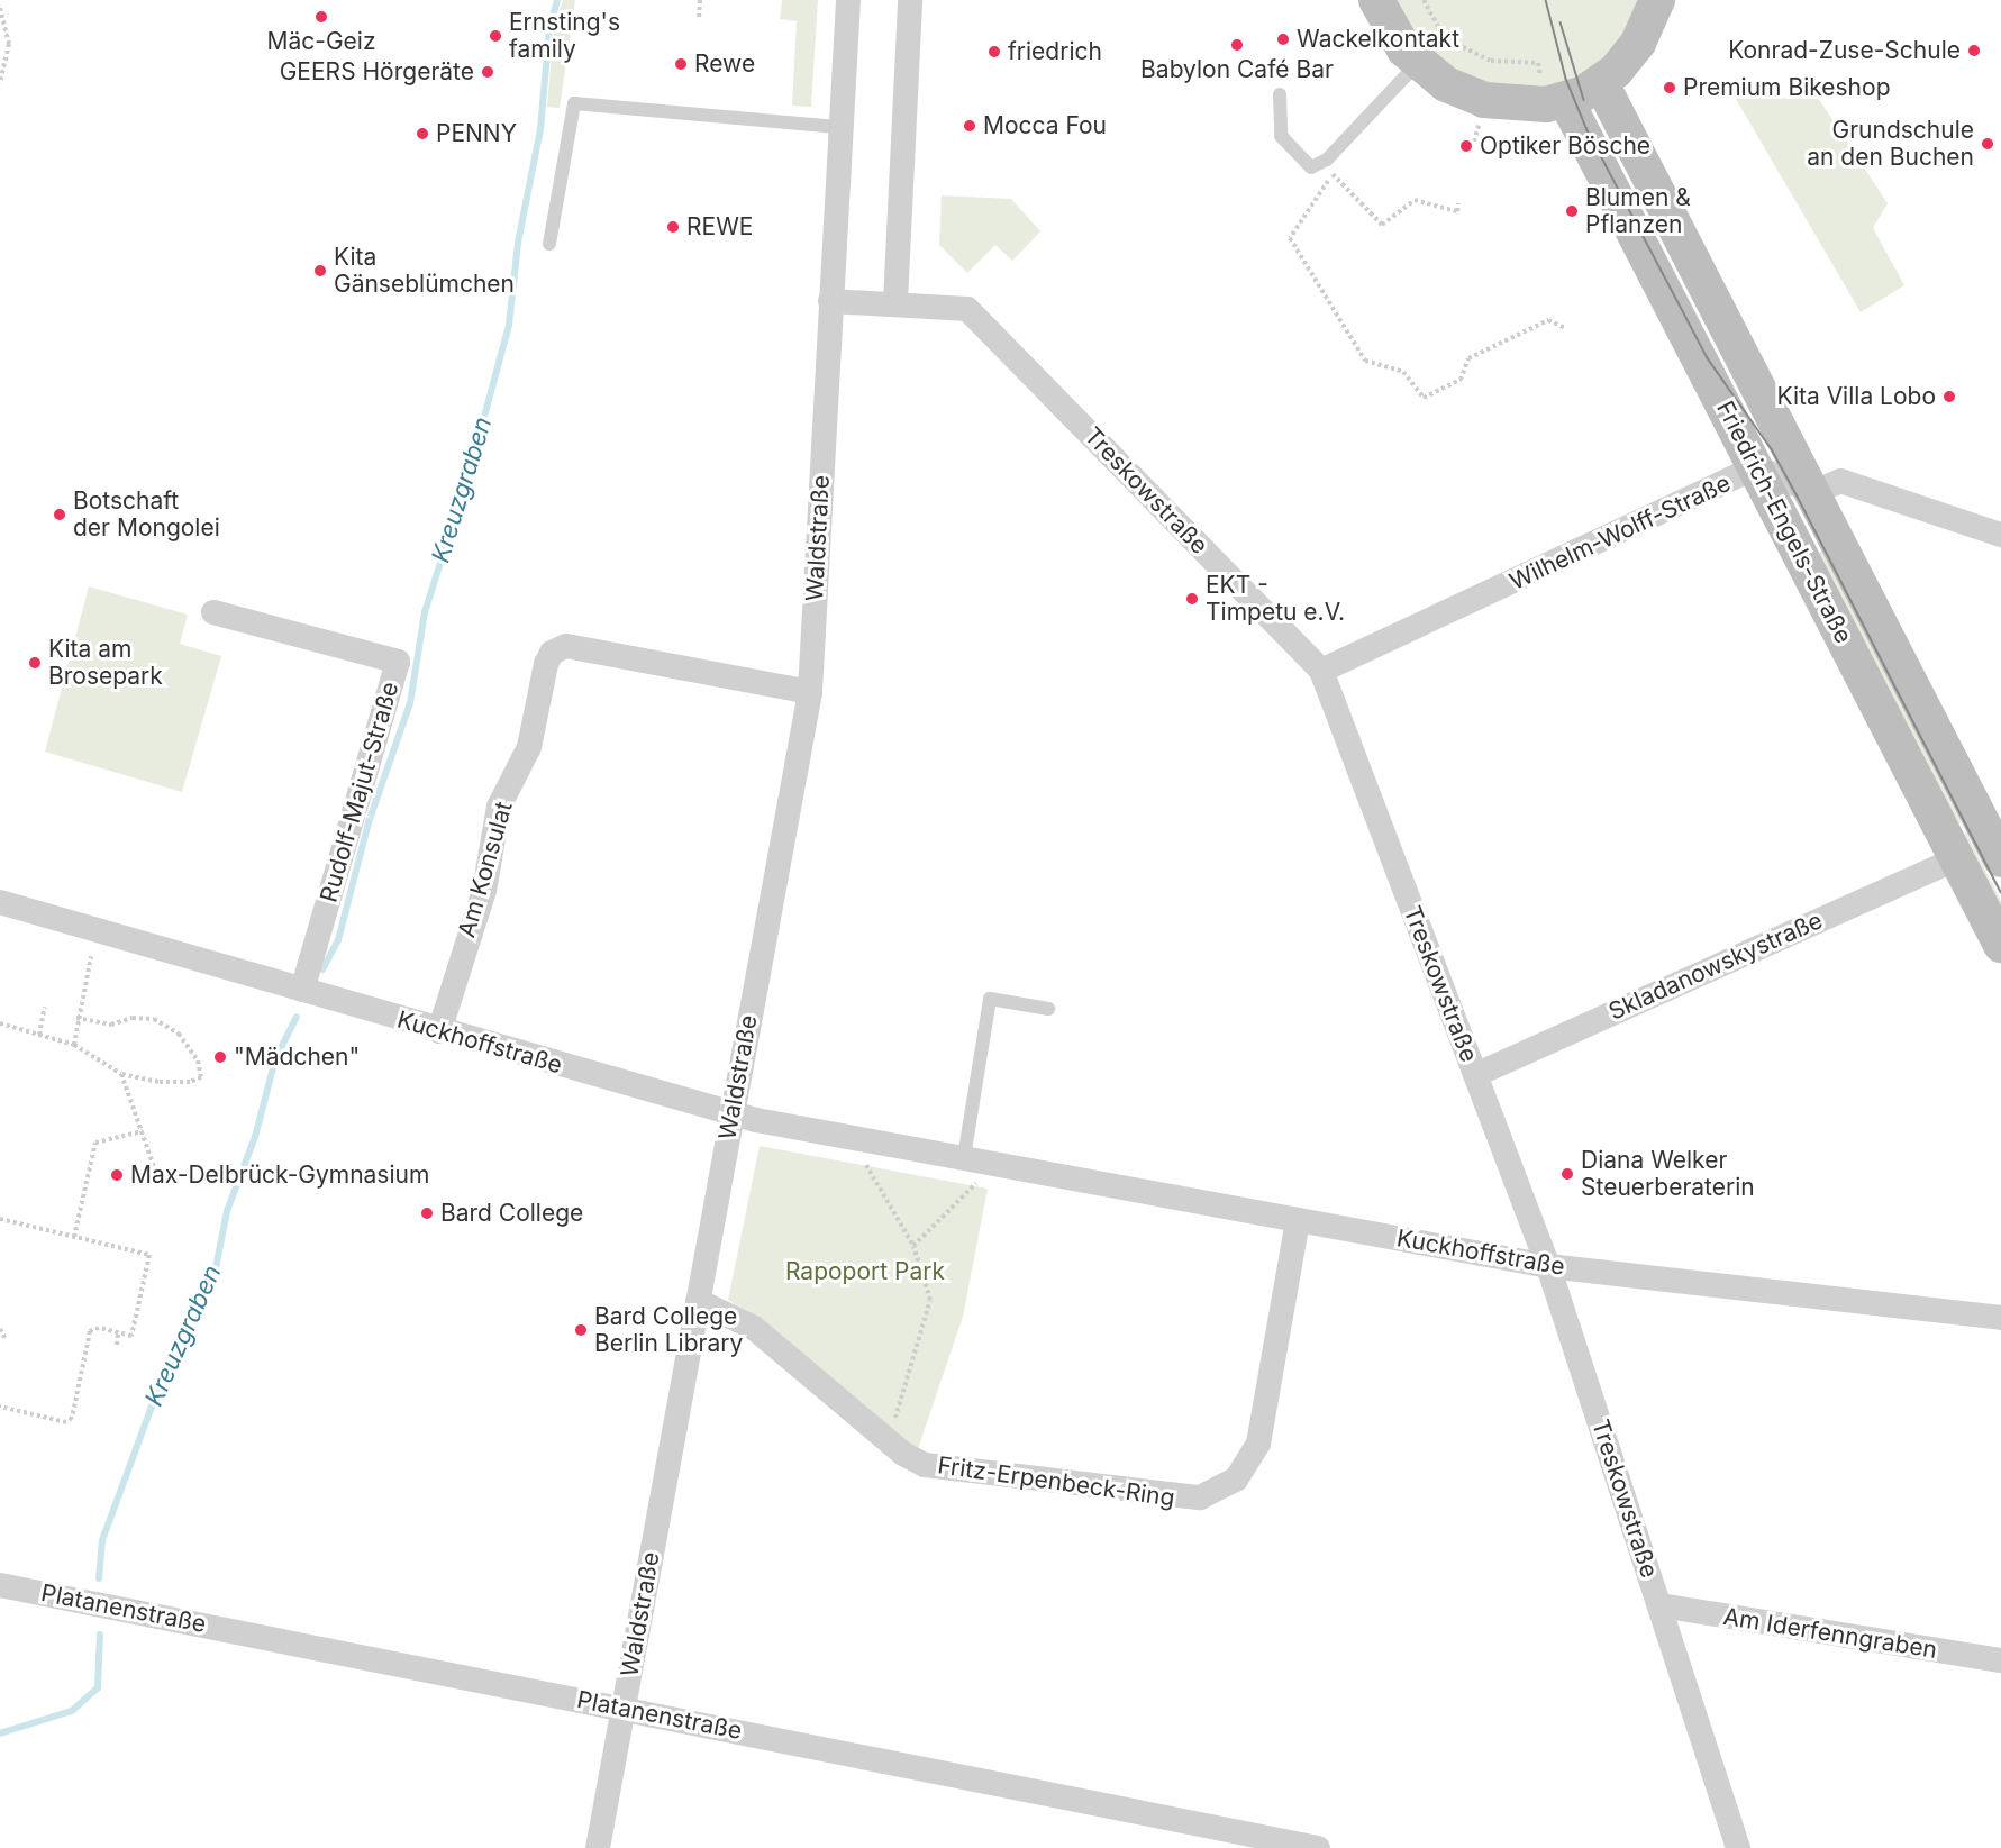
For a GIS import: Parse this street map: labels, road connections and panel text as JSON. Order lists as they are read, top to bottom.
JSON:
{
  "streets": {
    "main road": ["Friedrich-Engels-Straße"],
    "street": [
      "Treskowstraße",
      "Wilhelm-Wolff-Straße",
      "Waldstraße",
      "Rudolf-Majut-Straße",
      "Am Konsulat",
      "Skladanowskystraße",
      "Kuckhoffstraße",
      "Fritz-Erpenbeck-Ring",
      "Platanenstraße",
      "Am Iderfenngraben"
    ]
  },
  "crossings": [
    ["Treskowstraße", "Wilhelm-Wolff-Straße"],
    ["Treskowstraße", "Skladanowskystraße"],
    ["Treskowstraße", "Kuckhoffstraße"],
    ["Treskowstraße", "Am Iderfenngraben"],
    ["Friedrich-Engels-Straße", "Wilhelm-Wolff-Straße"],
    ["Friedrich-Engels-Straße", "Skladanowskystraße"],
    ["Waldstraße", "Am Konsulat"],
    ["Waldstraße", "Kuckhoffstraße"],
    ["Waldstraße", "Fritz-Erpenbeck-Ring"],
    ["Waldstraße", "Platanenstraße"],
    ["Rudolf-Majut-Straße", "Kuckhoffstraße"],
    ["Am Konsulat", "Kuckhoffstraße"],
    ["Kuckhoffstraße", "Fritz-Erpenbeck-Ring"]
  ],
  "water": ["Kreuzgraben"],
  "parks": ["Rapoport Park"],
  "places": [
    "Mäc-Geiz",
    "Ernsting's family",
    "Wackelkontakt",
    "Babylon Café Bar",
    "Konrad-Zuse-Schule",
    "friedrich",
    "Rewe",
    "GEERS Hörgeräte",
    "Premium Bikeshop",
    "Mocca Fou",
    "PENNY",
    "Grundschule an den Buchen",
    "Optiker Bösche",
    "Blumen & Pflanzen",
    "REWE",
    "Kita Gänseblümchen",
    "Kita Villa Lobo",
    "Botschaft der Mongolei",
    "EKT - Timpetu e.V.",
    "Kita am Brosepark",
    "\"Mädchen\"",
    "Diana Welker Steuerberaterin",
    "Max-Delbrück-Gymnasium",
    "Bard College",
    "Bard College Berlin Library"
  ]
}
